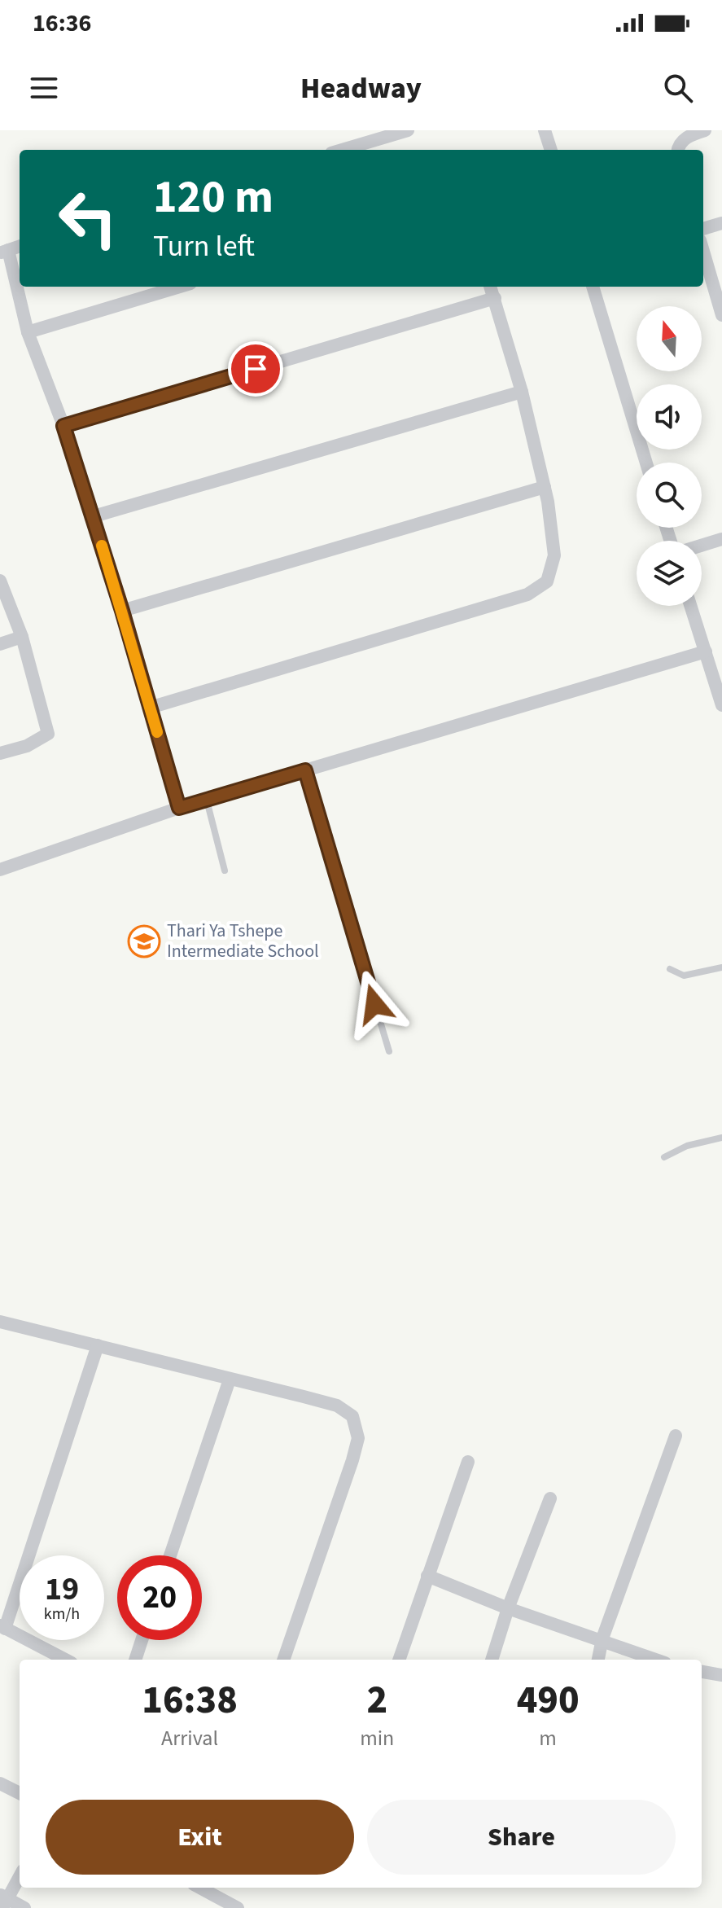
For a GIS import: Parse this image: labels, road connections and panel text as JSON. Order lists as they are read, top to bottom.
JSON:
{
  "places": {
    "school or university": ["Thari Ya Tshepe Intermediate School"]
  },
  "north": "top",
  "page": {
    "status": "16:36",
    "header": "Headway",
    "turn": ["120 m", "Turn left"],
    "speed": "19 km/h",
    "limit": "20",
    "eta": [
      "16:38",
      "Arrival",
      "2",
      "min",
      "490",
      "m"
    ],
    "buttons": ["Exit", "Share"]
  }
}
